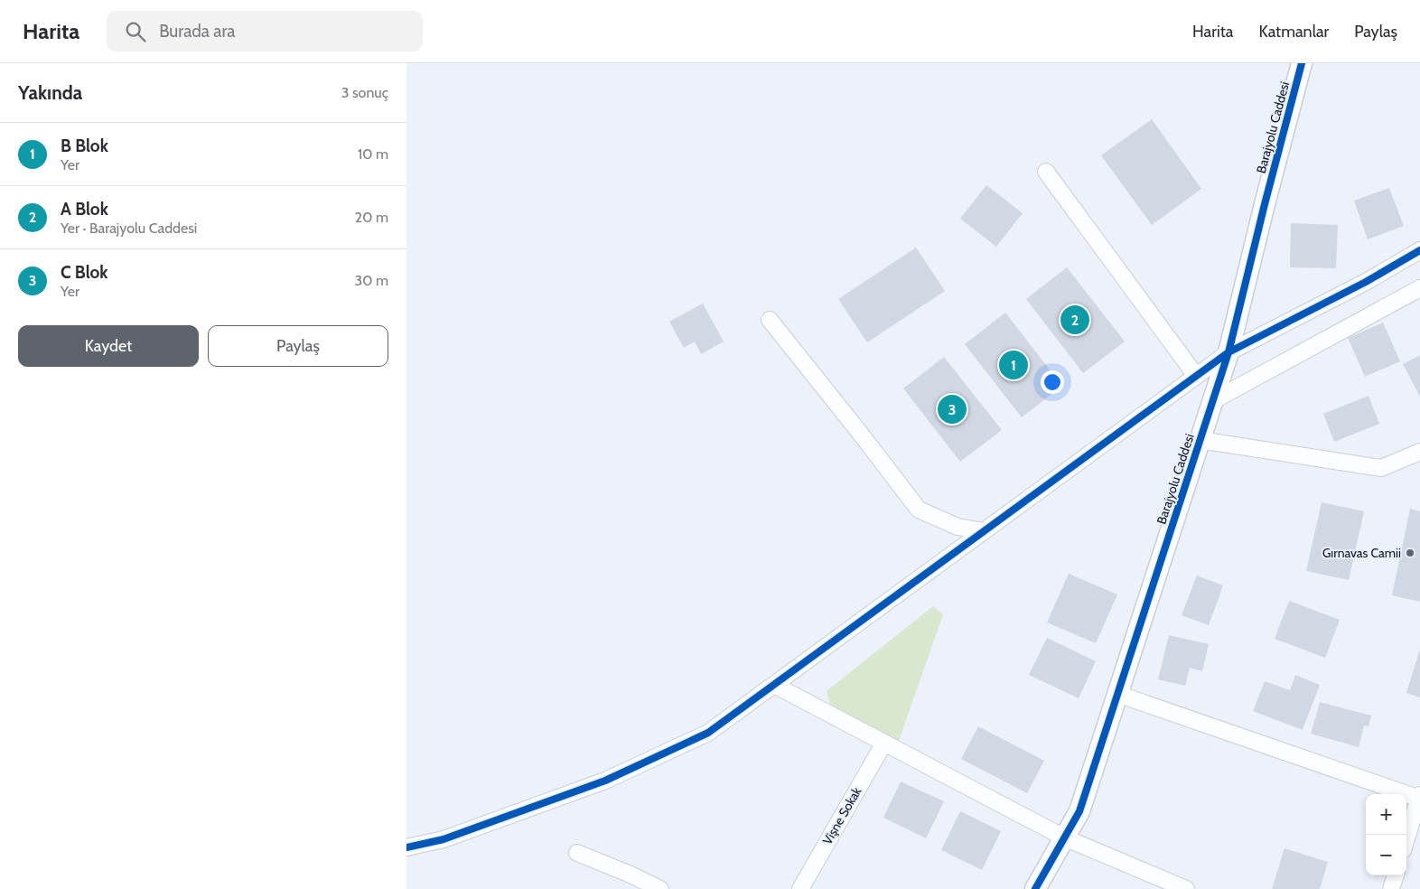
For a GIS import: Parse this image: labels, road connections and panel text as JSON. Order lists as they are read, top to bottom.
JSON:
{
  "streets": {
    "street": ["Barajyolu Caddesi", "Vişne Sokak"]
  },
  "places": ["Gırnavas Camii"],
  "page": {
    "header": "Harita",
    "search": "Burada ara",
    "nav": ["Harita", "Katmanlar", "Paylaş"],
    "heading": ["Yakında", "3 sonuç"],
    "list": [
      {
        "mark": "1",
        "name": "B Blok",
        "note": "Yer",
        "value": "10 m"
      },
      {
        "mark": "2",
        "name": "A Blok",
        "note": "Yer · Barajyolu Caddesi",
        "value": "20 m"
      },
      {
        "mark": "3",
        "name": "C Blok",
        "note": "Yer",
        "value": "30 m"
      }
    ],
    "pins": ["2", "1", "3"],
    "buttons": ["Kaydet", "Paylaş"],
    "map_buttons": ["+", "−"]
  }
}
